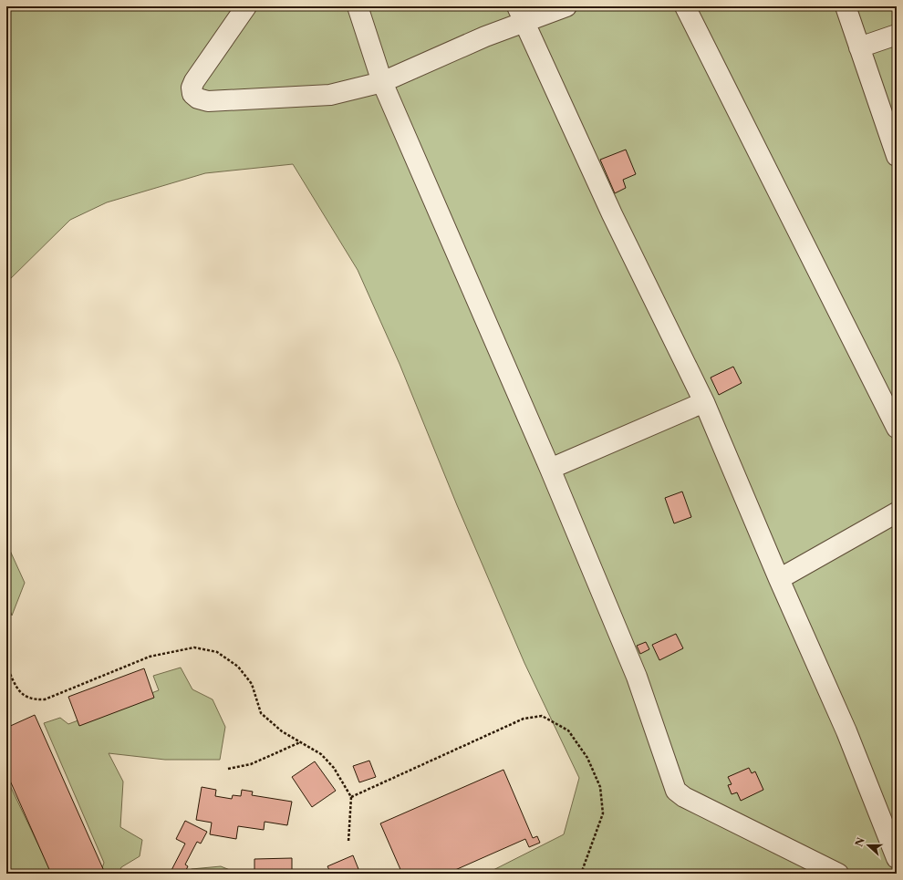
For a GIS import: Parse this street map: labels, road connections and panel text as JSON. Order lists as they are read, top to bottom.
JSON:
{
  "north": "left"
}
